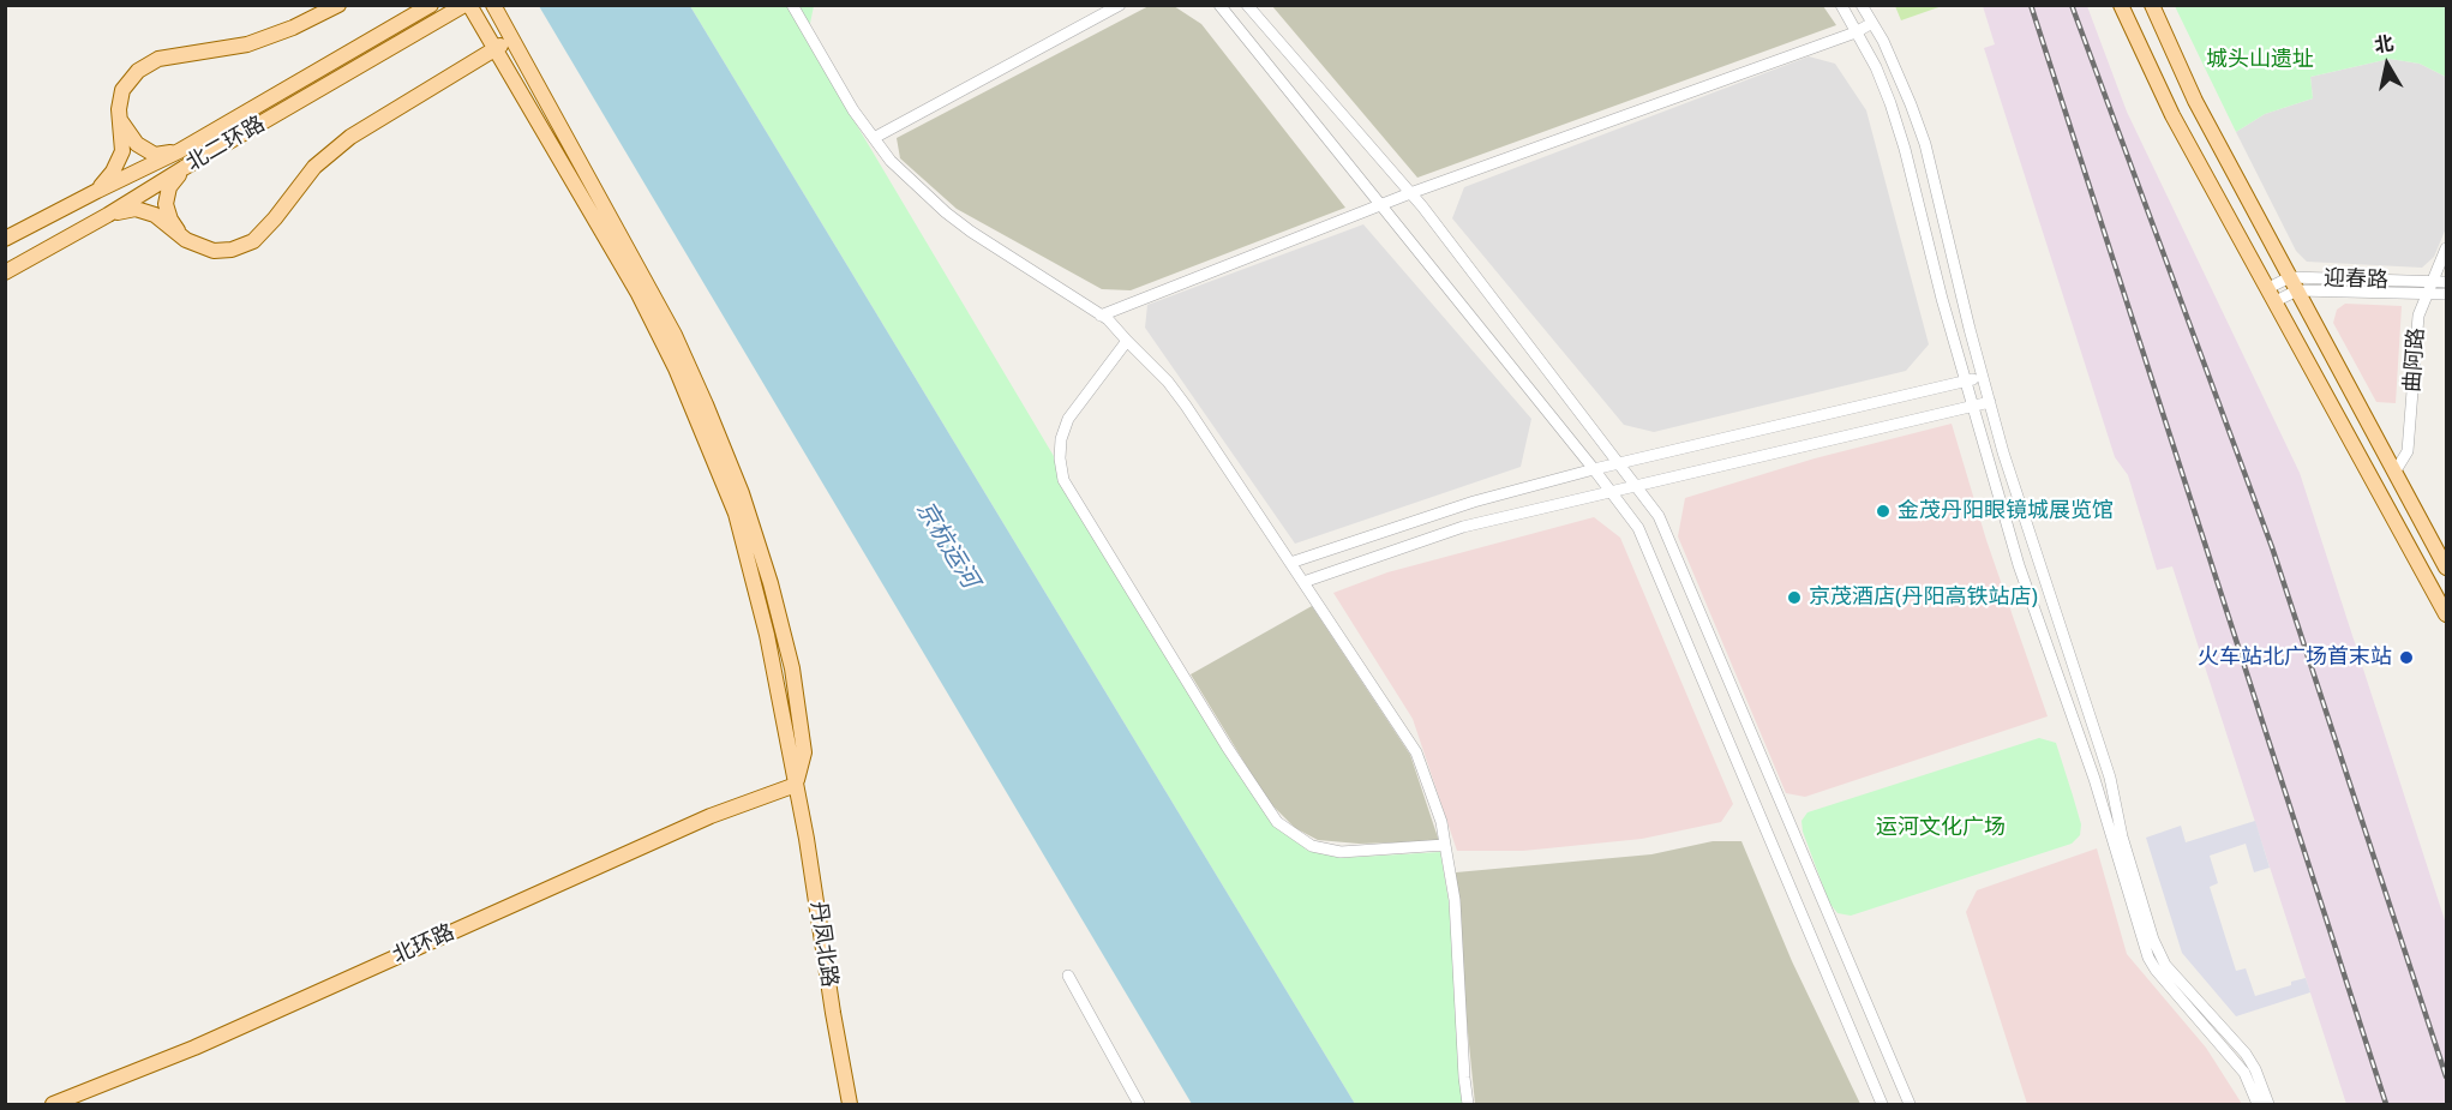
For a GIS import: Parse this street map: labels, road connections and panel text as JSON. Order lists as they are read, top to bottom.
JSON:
{
  "streets": {
    "main road": ["北二环路", "北环路", "丹凤北路"],
    "street": ["迎春路", "曲阿路"]
  },
  "crossings": [
    ["北二环路", "丹凤北路"],
    ["迎春路", "曲阿路"],
    ["北环路", "丹凤北路"]
  ],
  "water": ["京杭运河"],
  "parks": ["城头山遗址", "运河文化广场"],
  "places": ["金茂丹阳眼镜城展览馆", "京茂酒店(丹阳高铁站店)", "火车站北广场首末站"],
  "north": "top"
}
